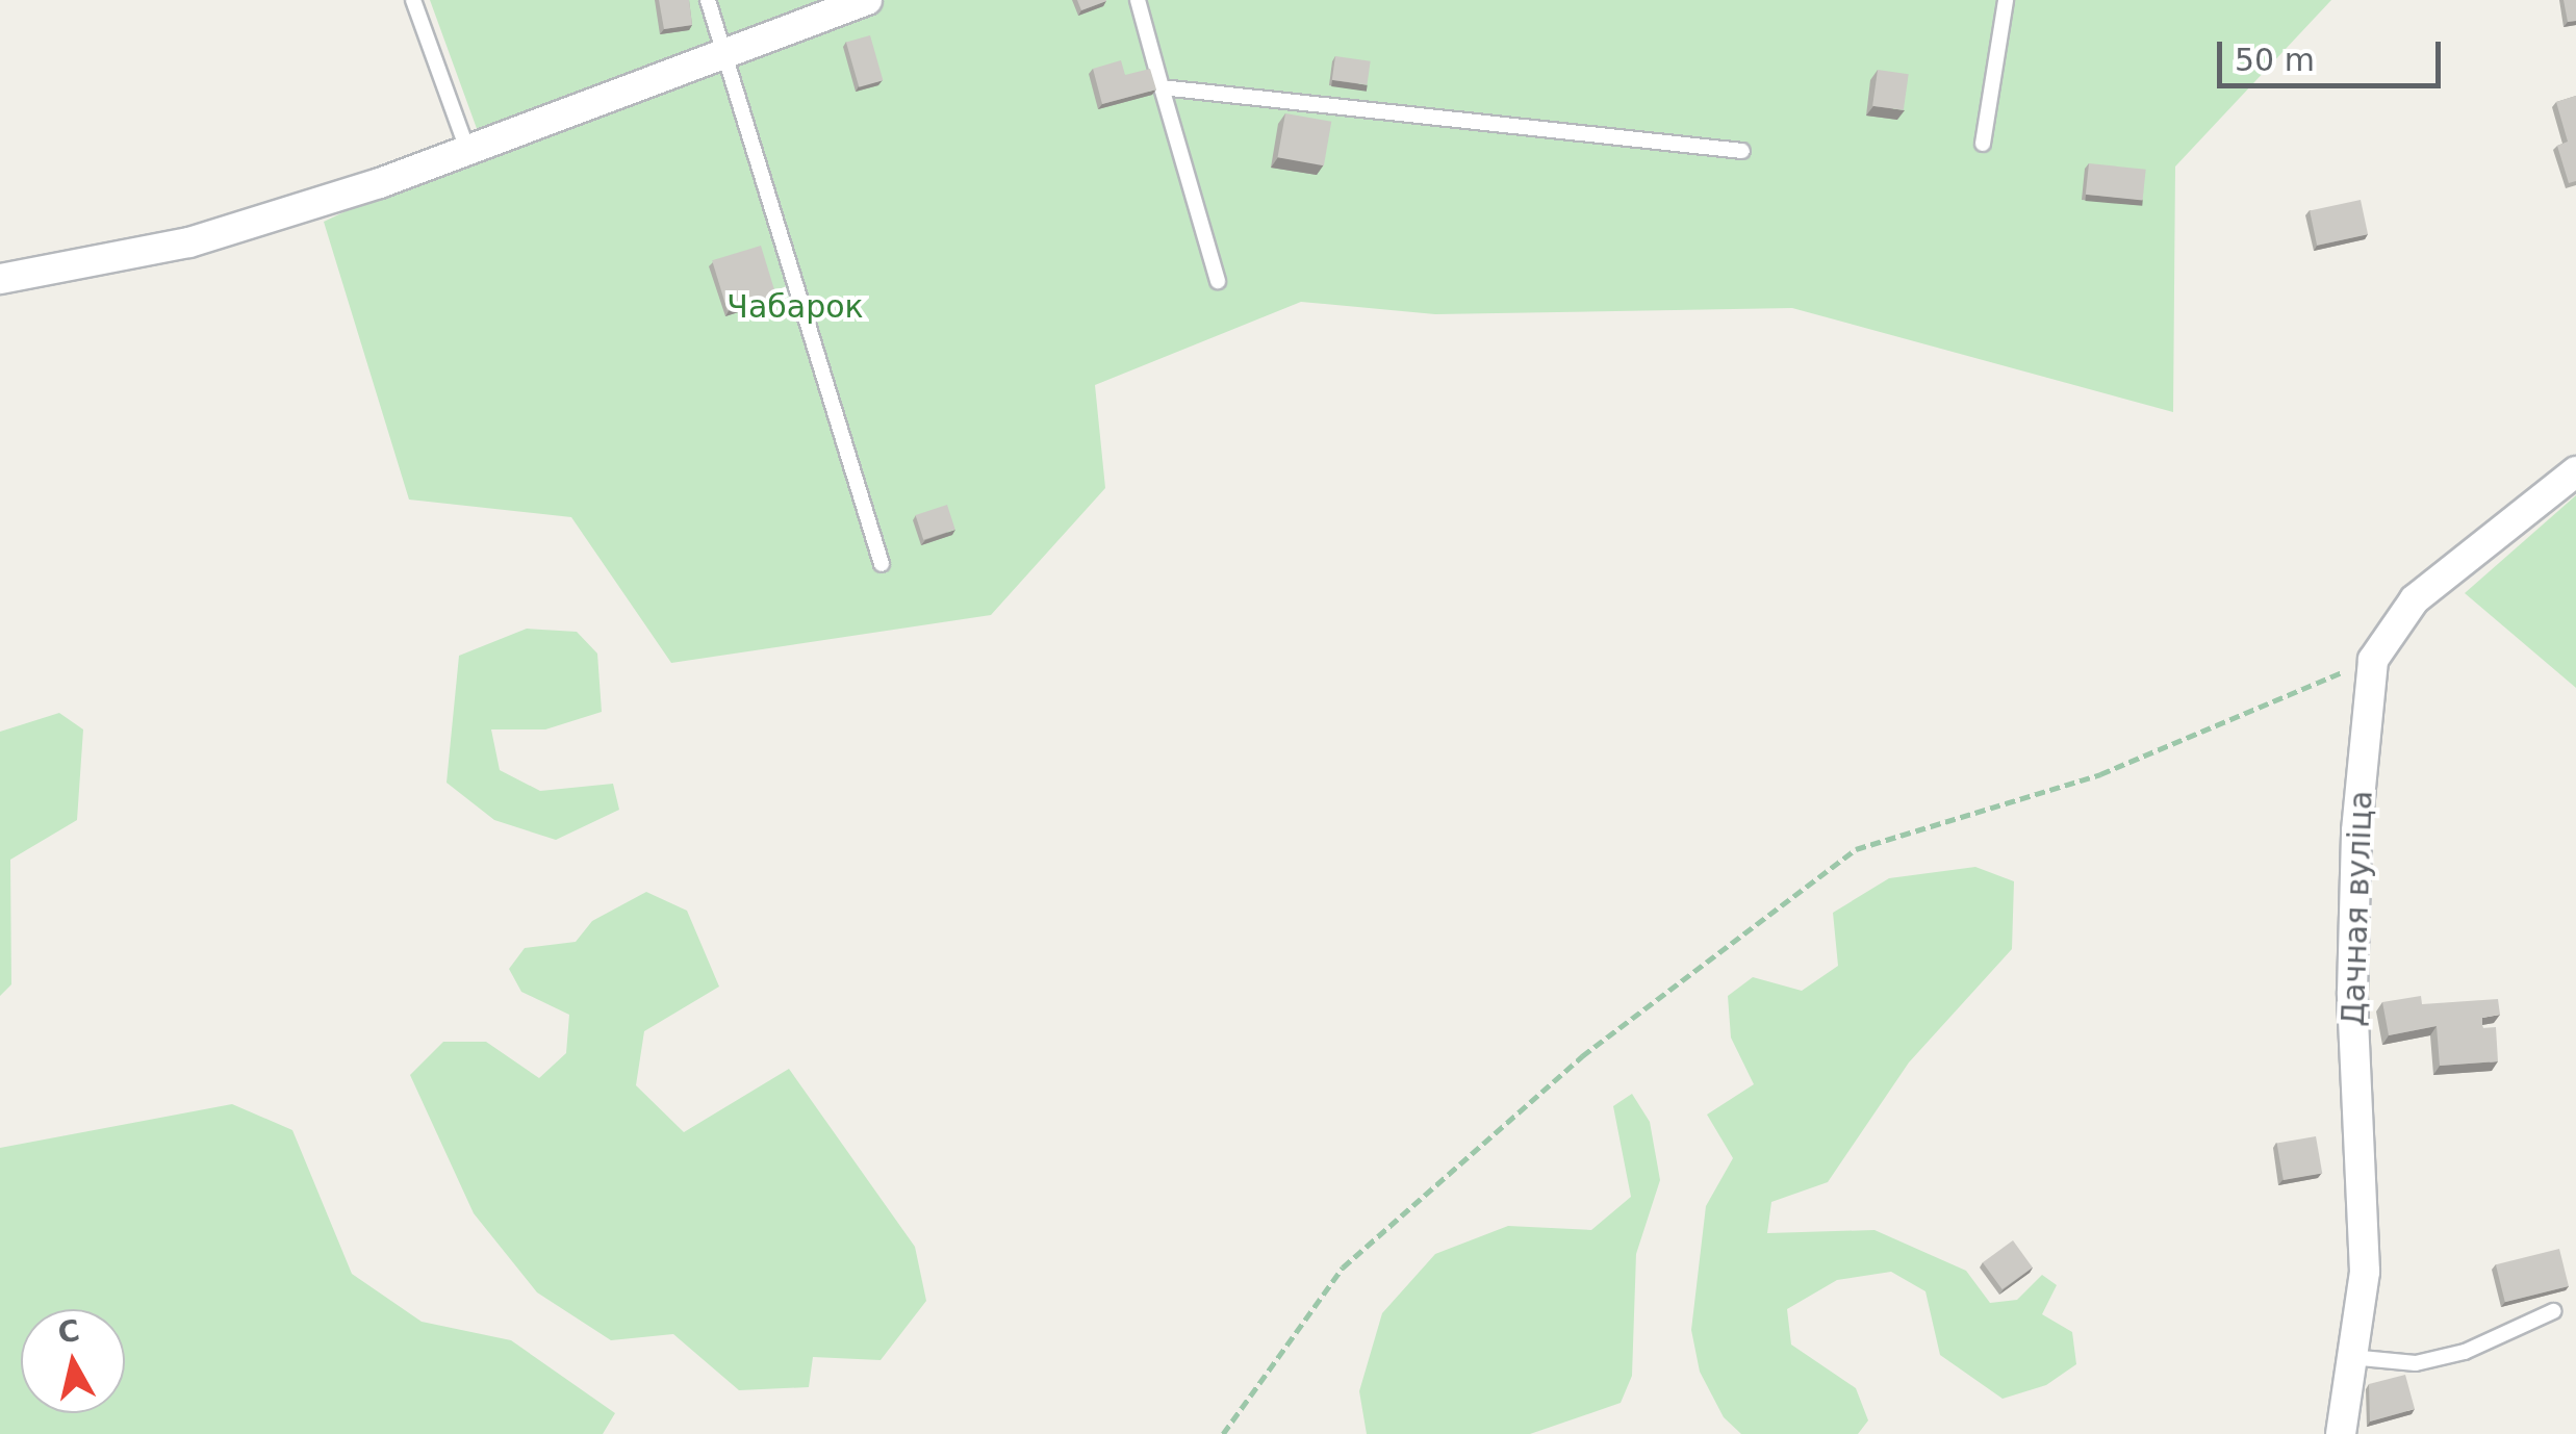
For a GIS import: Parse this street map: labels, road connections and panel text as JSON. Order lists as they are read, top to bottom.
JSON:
{
  "streets": {
    "street": ["Дачная вуліца"]
  },
  "parks": ["Чабарок"],
  "scale_bar": "50 m",
  "north": "top"
}
